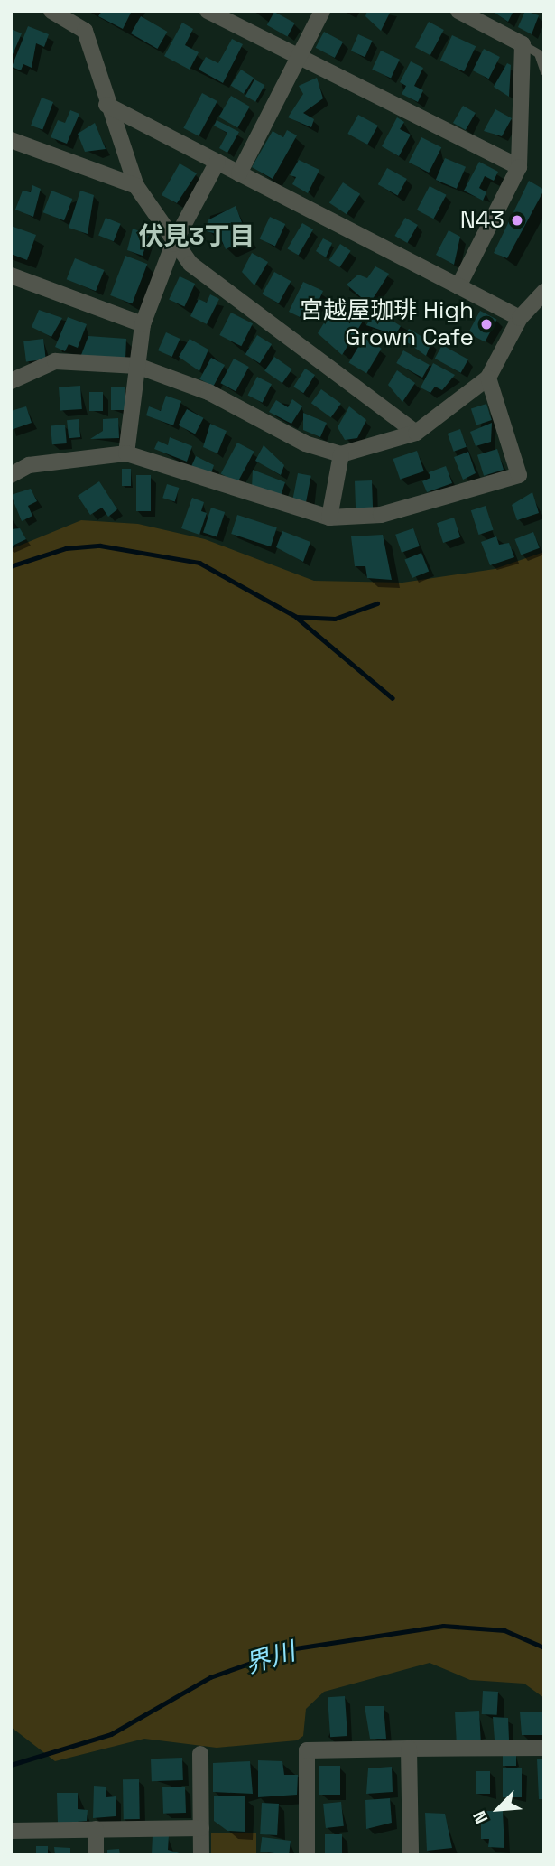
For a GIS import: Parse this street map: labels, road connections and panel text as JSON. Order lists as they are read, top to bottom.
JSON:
{
  "districts": ["伏見3丁目"],
  "water": ["界川"],
  "places": ["N43", "宮越屋珈琲 High Grown Cafe"],
  "north": "bottom left"
}
